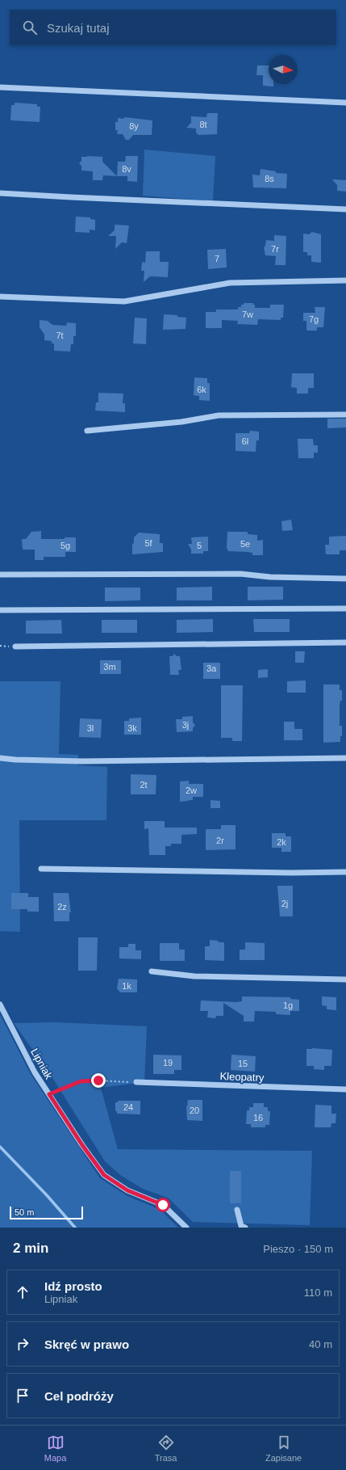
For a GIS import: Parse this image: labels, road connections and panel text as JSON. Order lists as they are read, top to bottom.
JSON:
{
  "streets": {
    "street": ["Lipniak", "Kleopatry"]
  },
  "house_numbers": [
    "8t",
    "8y",
    "8v",
    "8s",
    "7r",
    "7",
    "7w",
    "7g",
    "7t",
    "6k",
    "6l",
    "5f",
    "5e",
    "5g",
    "5",
    "3m",
    "3a",
    "3j",
    "3l",
    "3k",
    "2t",
    "2w",
    "2r",
    "2k",
    "2j",
    "2z",
    "1k",
    "1g",
    "19",
    "15",
    "24",
    "20",
    "16"
  ],
  "scale_bar": "50 m",
  "north": "right",
  "page": {
    "search": "Szukaj tutaj",
    "scale": "50 m",
    "heading": ["2 min", "Pieszo · 150 m"],
    "list": [
      ["Idź prosto", "Lipniak", "110 m"],
      ["Skręć w prawo", "40 m"],
      "Cel podróży"
    ],
    "nav": ["Mapa", "Trasa", "Zapisane"]
  }
}
